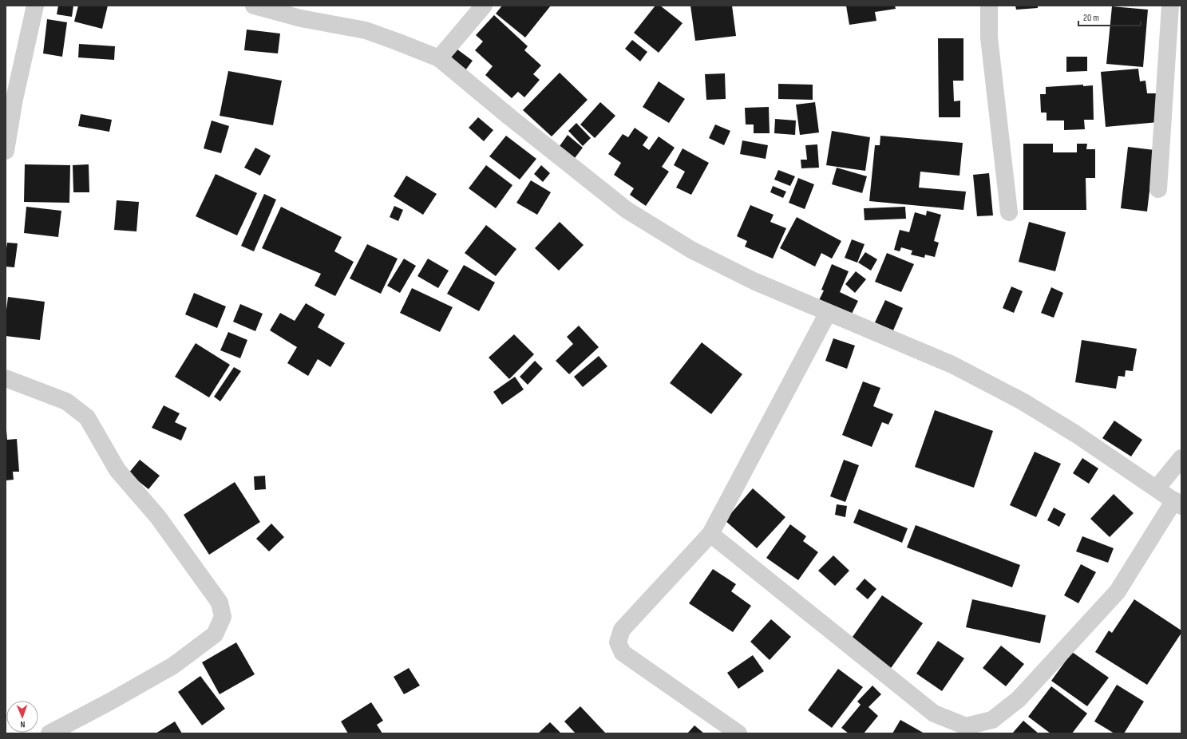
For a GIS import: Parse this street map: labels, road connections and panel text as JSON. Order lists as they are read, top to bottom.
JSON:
{
  "scale_bar": "20 m",
  "north": "bottom"
}
